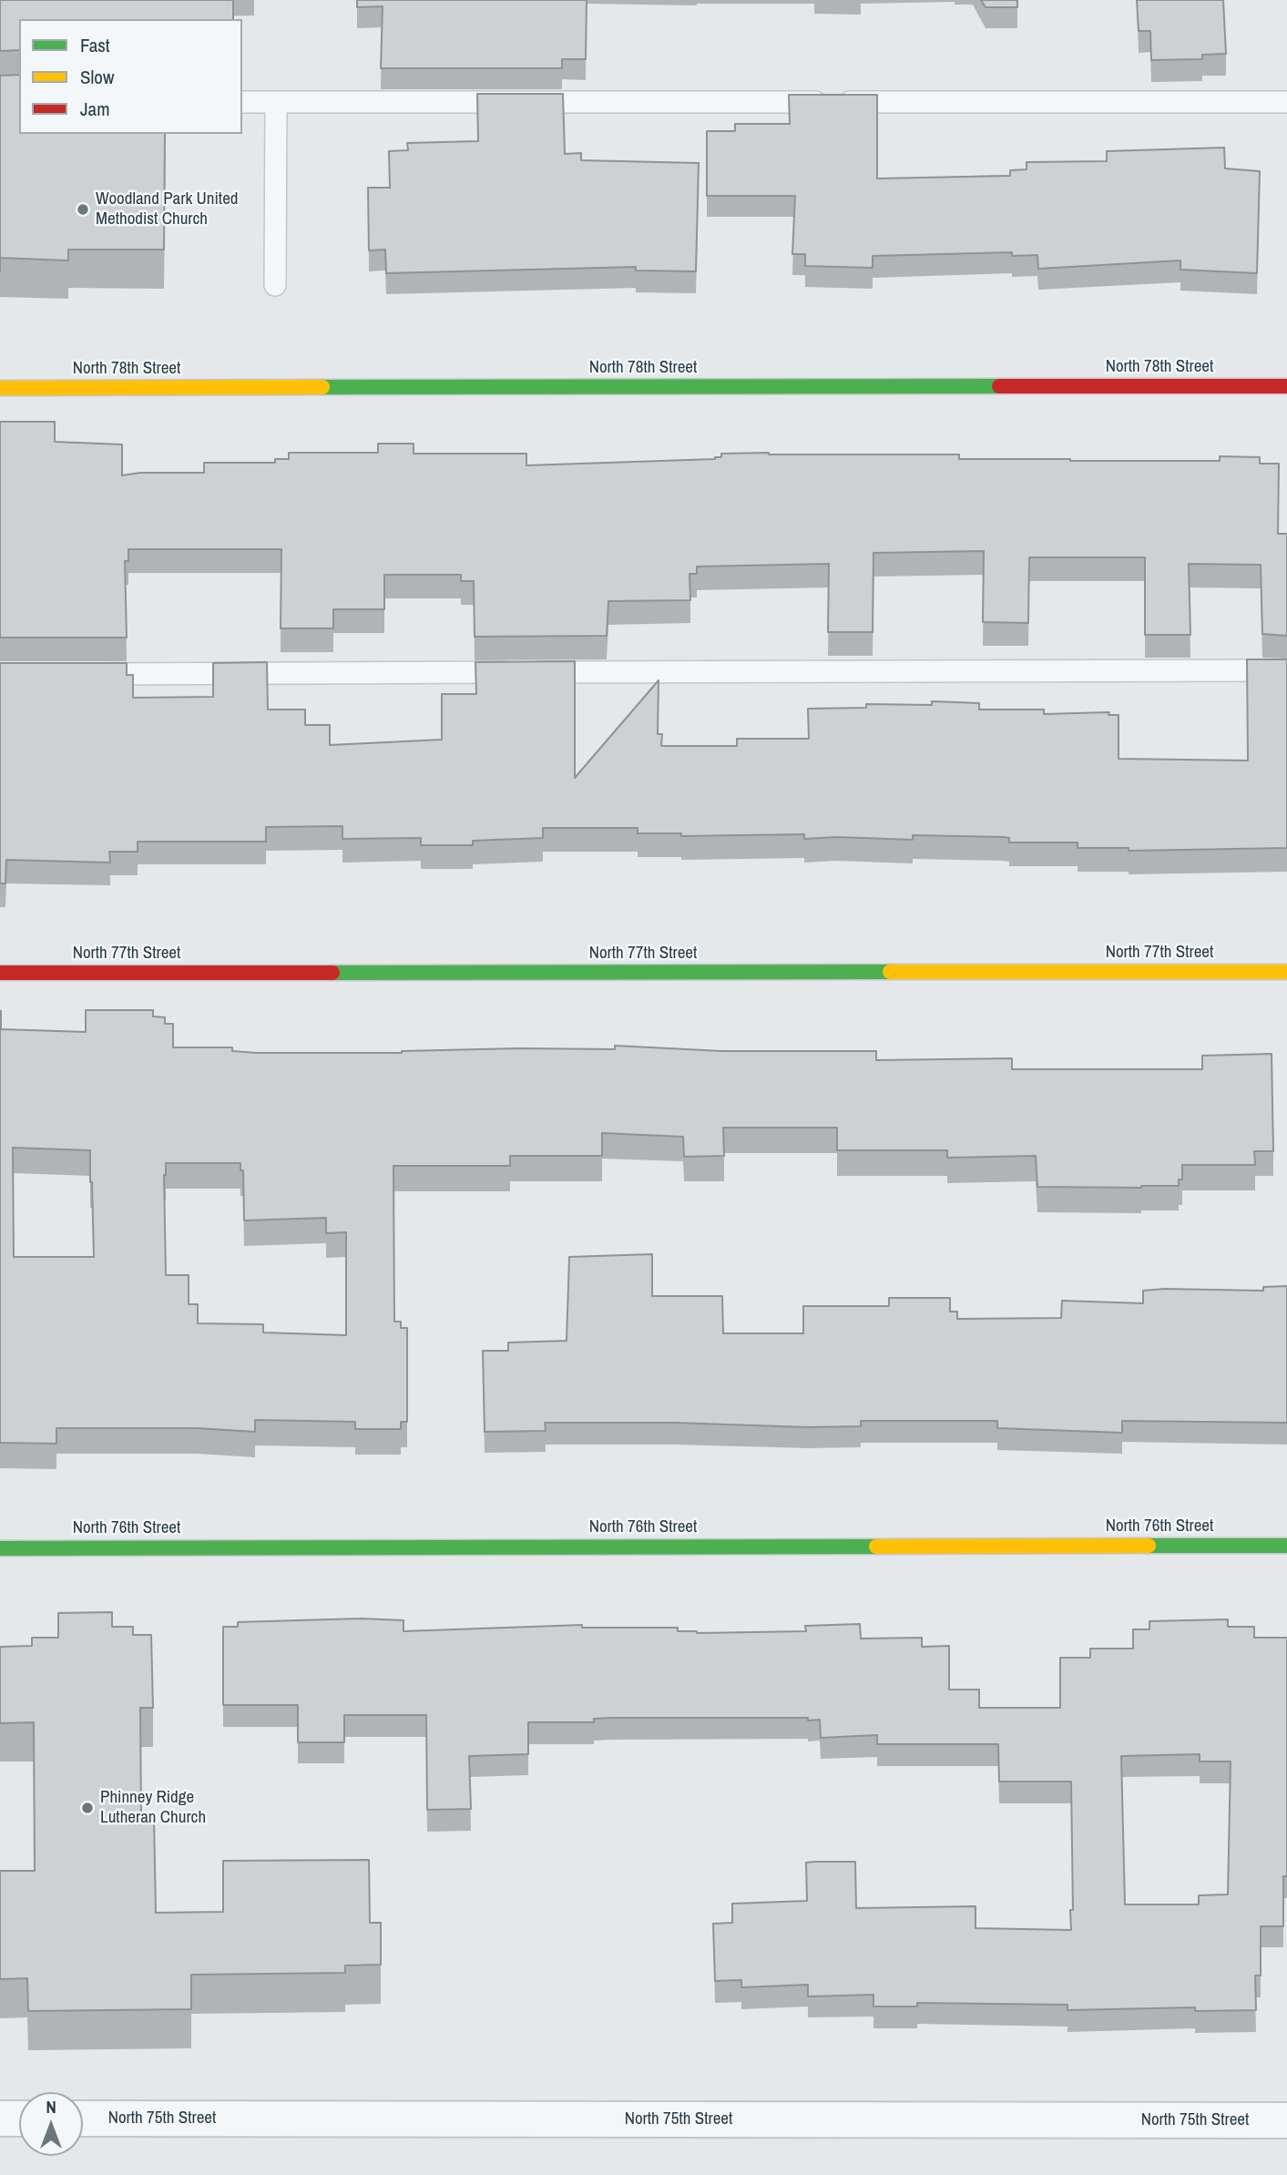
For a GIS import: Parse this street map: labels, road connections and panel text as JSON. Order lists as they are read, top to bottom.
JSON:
{
  "streets": {
    "street": [
      "North 78th Street",
      "North 77th Street",
      "North 76th Street",
      "North 75th Street"
    ]
  },
  "places": ["Woodland Park United Methodist Church", "Phinney Ridge Lutheran Church"],
  "legend": ["Fast", "Slow", "Jam"],
  "north": "top"
}
